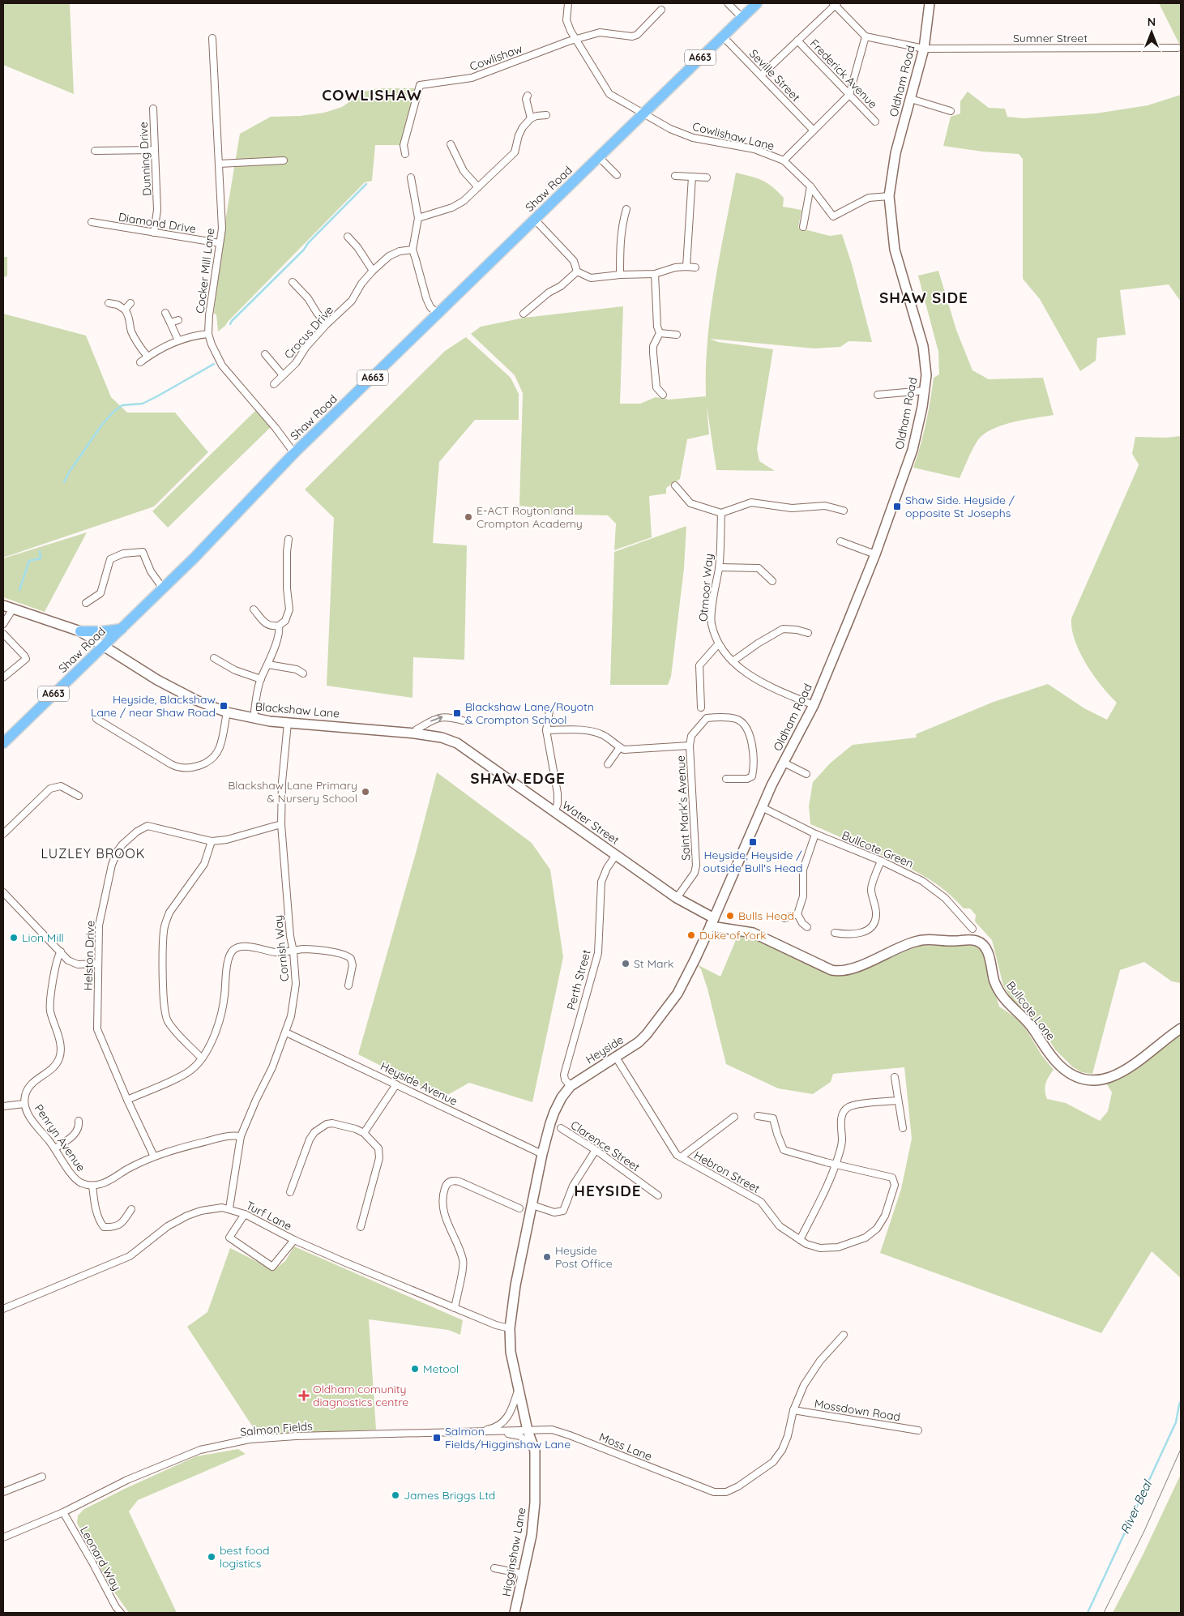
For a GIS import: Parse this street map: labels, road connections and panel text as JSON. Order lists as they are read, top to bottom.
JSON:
{
  "streets": {
    "main road": [
      "A663",
      "Oldham Road",
      "Shaw Road",
      "Blackshaw Lane",
      "Water Street",
      "Bullcote Lane",
      "Heyside",
      "Higginshaw Lane"
    ],
    "street": [
      "Sumner Street",
      "Cowlishaw",
      "Frederick Avenue",
      "Seville Street",
      "Cowlishaw Lane",
      "Dunning Drive",
      "Diamond Drive",
      "Cocker Mill Lane",
      "Crocus Drive",
      "Otmoor Way",
      "Saint Mark's Avenue",
      "Bullcote Green",
      "Cornish Way",
      "Helston Drive",
      "Perth Street",
      "Heyside Avenue",
      "Penryn Avenue",
      "Clarence Street",
      "Hebron Street",
      "Turf Lane",
      "Mossdown Road",
      "Salmon Fields",
      "Moss Lane",
      "Leonard Way"
    ]
  },
  "crossings": [
    ["Sumner Street", "Oldham Road"],
    ["Cowlishaw", "Cowlishaw Lane"],
    ["A663", "Seville Street"],
    ["A663", "Cowlishaw Lane"],
    ["A663", "Shaw Road"],
    ["Oldham Road", "Cowlishaw Lane"],
    ["Oldham Road", "Otmoor Way"],
    ["Oldham Road", "Bullcote Green"],
    ["Oldham Road", "Heyside"],
    ["Cowlishaw Lane", "Shaw Road"],
    ["Dunning Drive", "Diamond Drive"],
    ["Shaw Road", "Cocker Mill Lane"],
    ["Shaw Road", "Blackshaw Lane"],
    ["Diamond Drive", "Cocker Mill Lane"],
    ["Blackshaw Lane", "Water Street"],
    ["Blackshaw Lane", "Cornish Way"],
    ["Saint Mark's Avenue", "Water Street"],
    ["Water Street", "Perth Street"],
    ["Water Street", "Bullcote Lane"],
    ["Water Street", "Heyside"],
    ["Bullcote Green", "Heyside"],
    ["Cornish Way", "Helston Drive"],
    ["Cornish Way", "Heyside Avenue"],
    ["Cornish Way", "Turf Lane"],
    ["Perth Street", "Heyside"],
    ["Bullcote Lane", "Heyside"],
    ["Heyside", "Heyside Avenue"],
    ["Heyside", "Hebron Street"],
    ["Heyside", "Turf Lane"],
    ["Heyside", "Higginshaw Lane"],
    ["Turf Lane", "Higginshaw Lane"],
    ["Mossdown Road", "Moss Lane"],
    ["Salmon Fields", "Moss Lane"],
    ["Salmon Fields", "Higginshaw Lane"],
    ["Salmon Fields", "Leonard Way"],
    ["Moss Lane", "Higginshaw Lane"]
  ],
  "districts": [
    "COWLISHAW",
    "SHAW SIDE",
    "SHAW EDGE",
    "LUZLEY BROOK",
    "HEYSIDE"
  ],
  "water": ["River Beal"],
  "places": {
    "transit": [
      "Shaw Side. Heyside / opposite St Josephs",
      "Heyside, Blackshaw Lane / near Shaw Road",
      "Blackshaw Lane/Royotn & Crompton School",
      "Heyside, Heyside / outside Bull's Head",
      "Salmon Fields/Higginshaw Lane"
    ],
    "other": [
      "E-ACT Royton and Crompton Academy",
      "Blackshaw Lane Primary & Nursery School",
      "Bulls Head",
      "Duke of York",
      "Lion Mill",
      "St Mark",
      "Heyside Post Office",
      "Metool",
      "James Briggs Ltd",
      "best food logistics"
    ],
    "health": ["Oldham comunity diagnostics centre"]
  },
  "north": "top"
}
